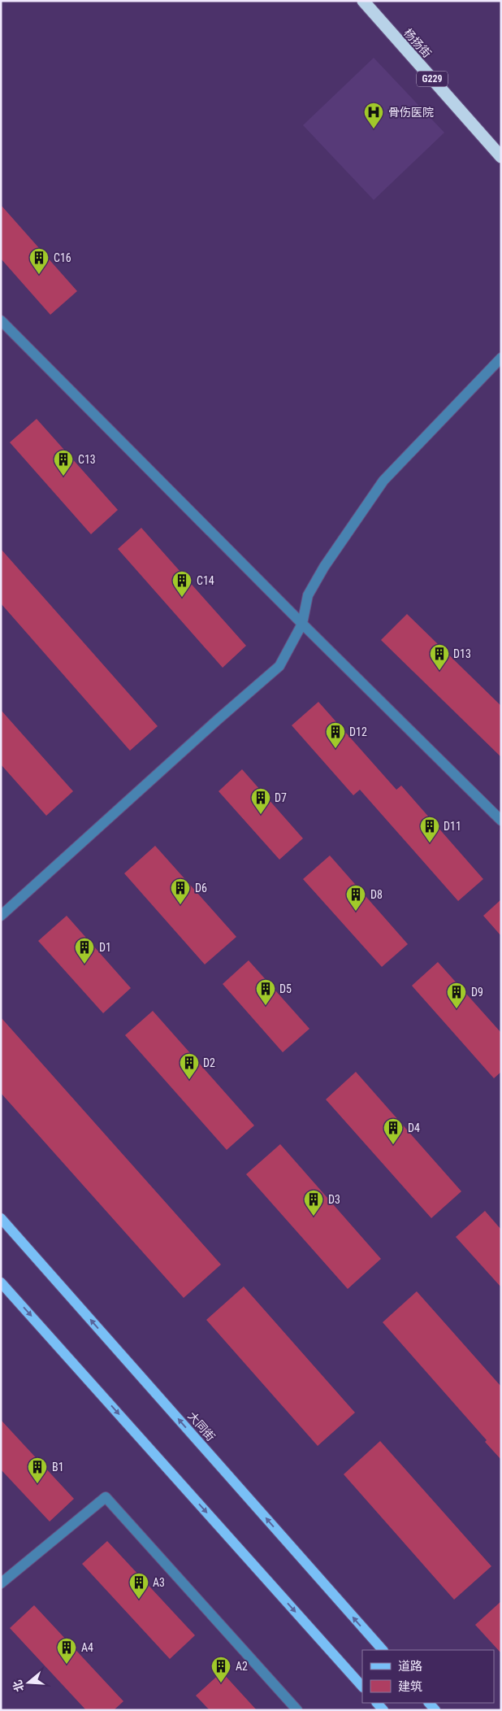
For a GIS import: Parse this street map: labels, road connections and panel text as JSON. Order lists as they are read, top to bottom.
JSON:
{
  "streets": {
    "highway": ["杨扬街", "G229"],
    "main road": ["大同街"]
  },
  "places": {
    "hospital": ["骨伤医院"],
    "building": [
      "C16",
      "C13",
      "C14",
      "D13",
      "D12",
      "D7",
      "D11",
      "D6",
      "D8",
      "D1",
      "D5",
      "D9",
      "D2",
      "D4",
      "D3",
      "B1",
      "A3",
      "A4",
      "A2"
    ]
  },
  "legend": ["道路", "建筑"],
  "north": "left"
}
